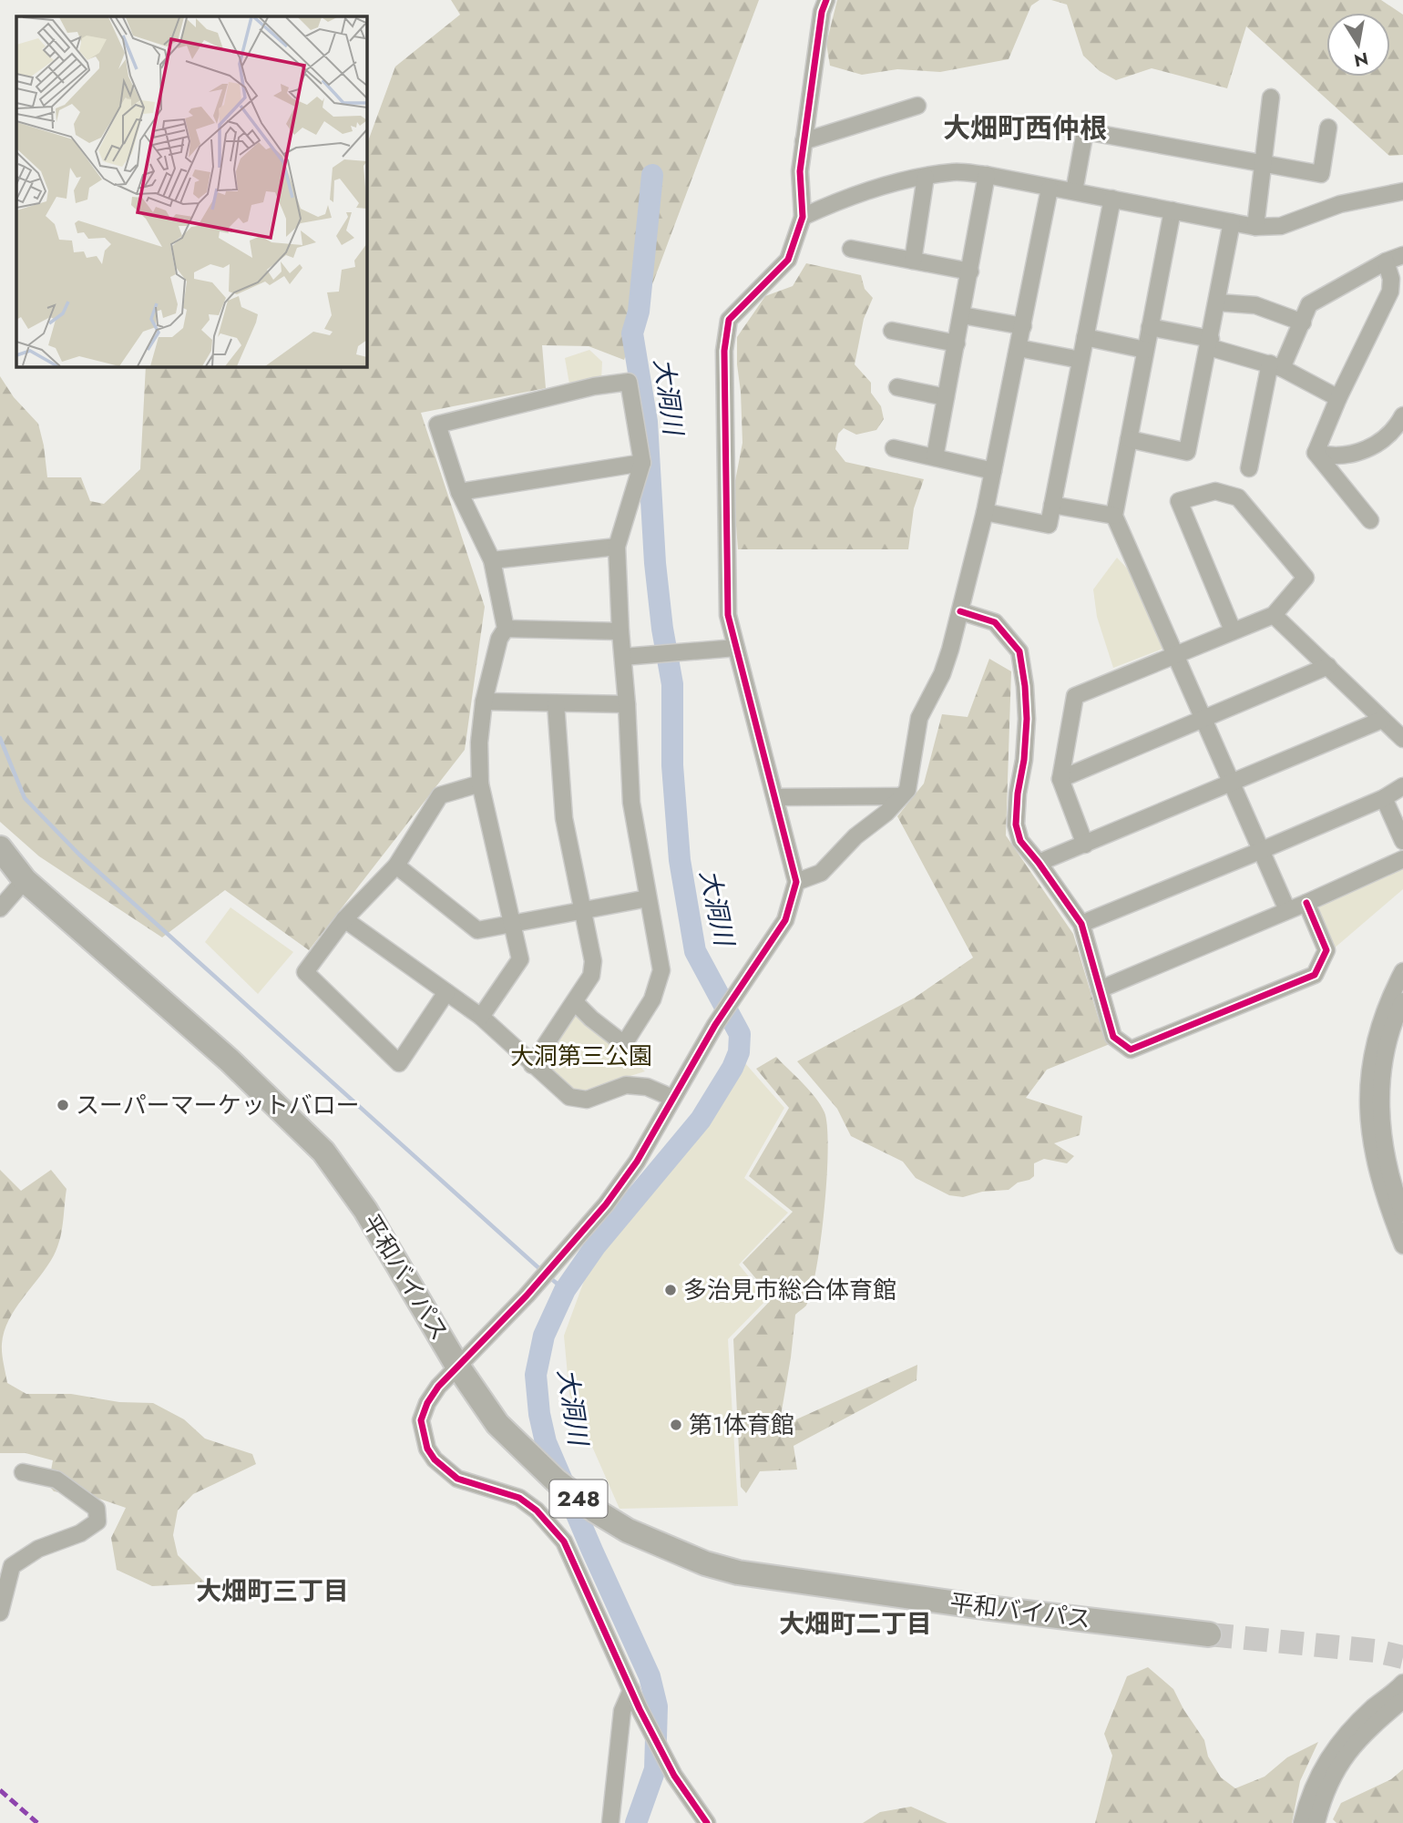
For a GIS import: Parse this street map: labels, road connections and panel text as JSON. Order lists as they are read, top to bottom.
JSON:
{
  "streets": {
    "highway": ["平和バイパス", "248"]
  },
  "crossings": [
    ["平和バイパス", "248"]
  ],
  "districts": ["大畑町西仲根", "大畑町三丁目", "大畑町二丁目"],
  "water": ["大洞川"],
  "parks": ["大洞第三公園"],
  "places": ["スーパーマーケットバロー", "多治見市総合体育館", "第1体育館"],
  "north": "bottom"
}
